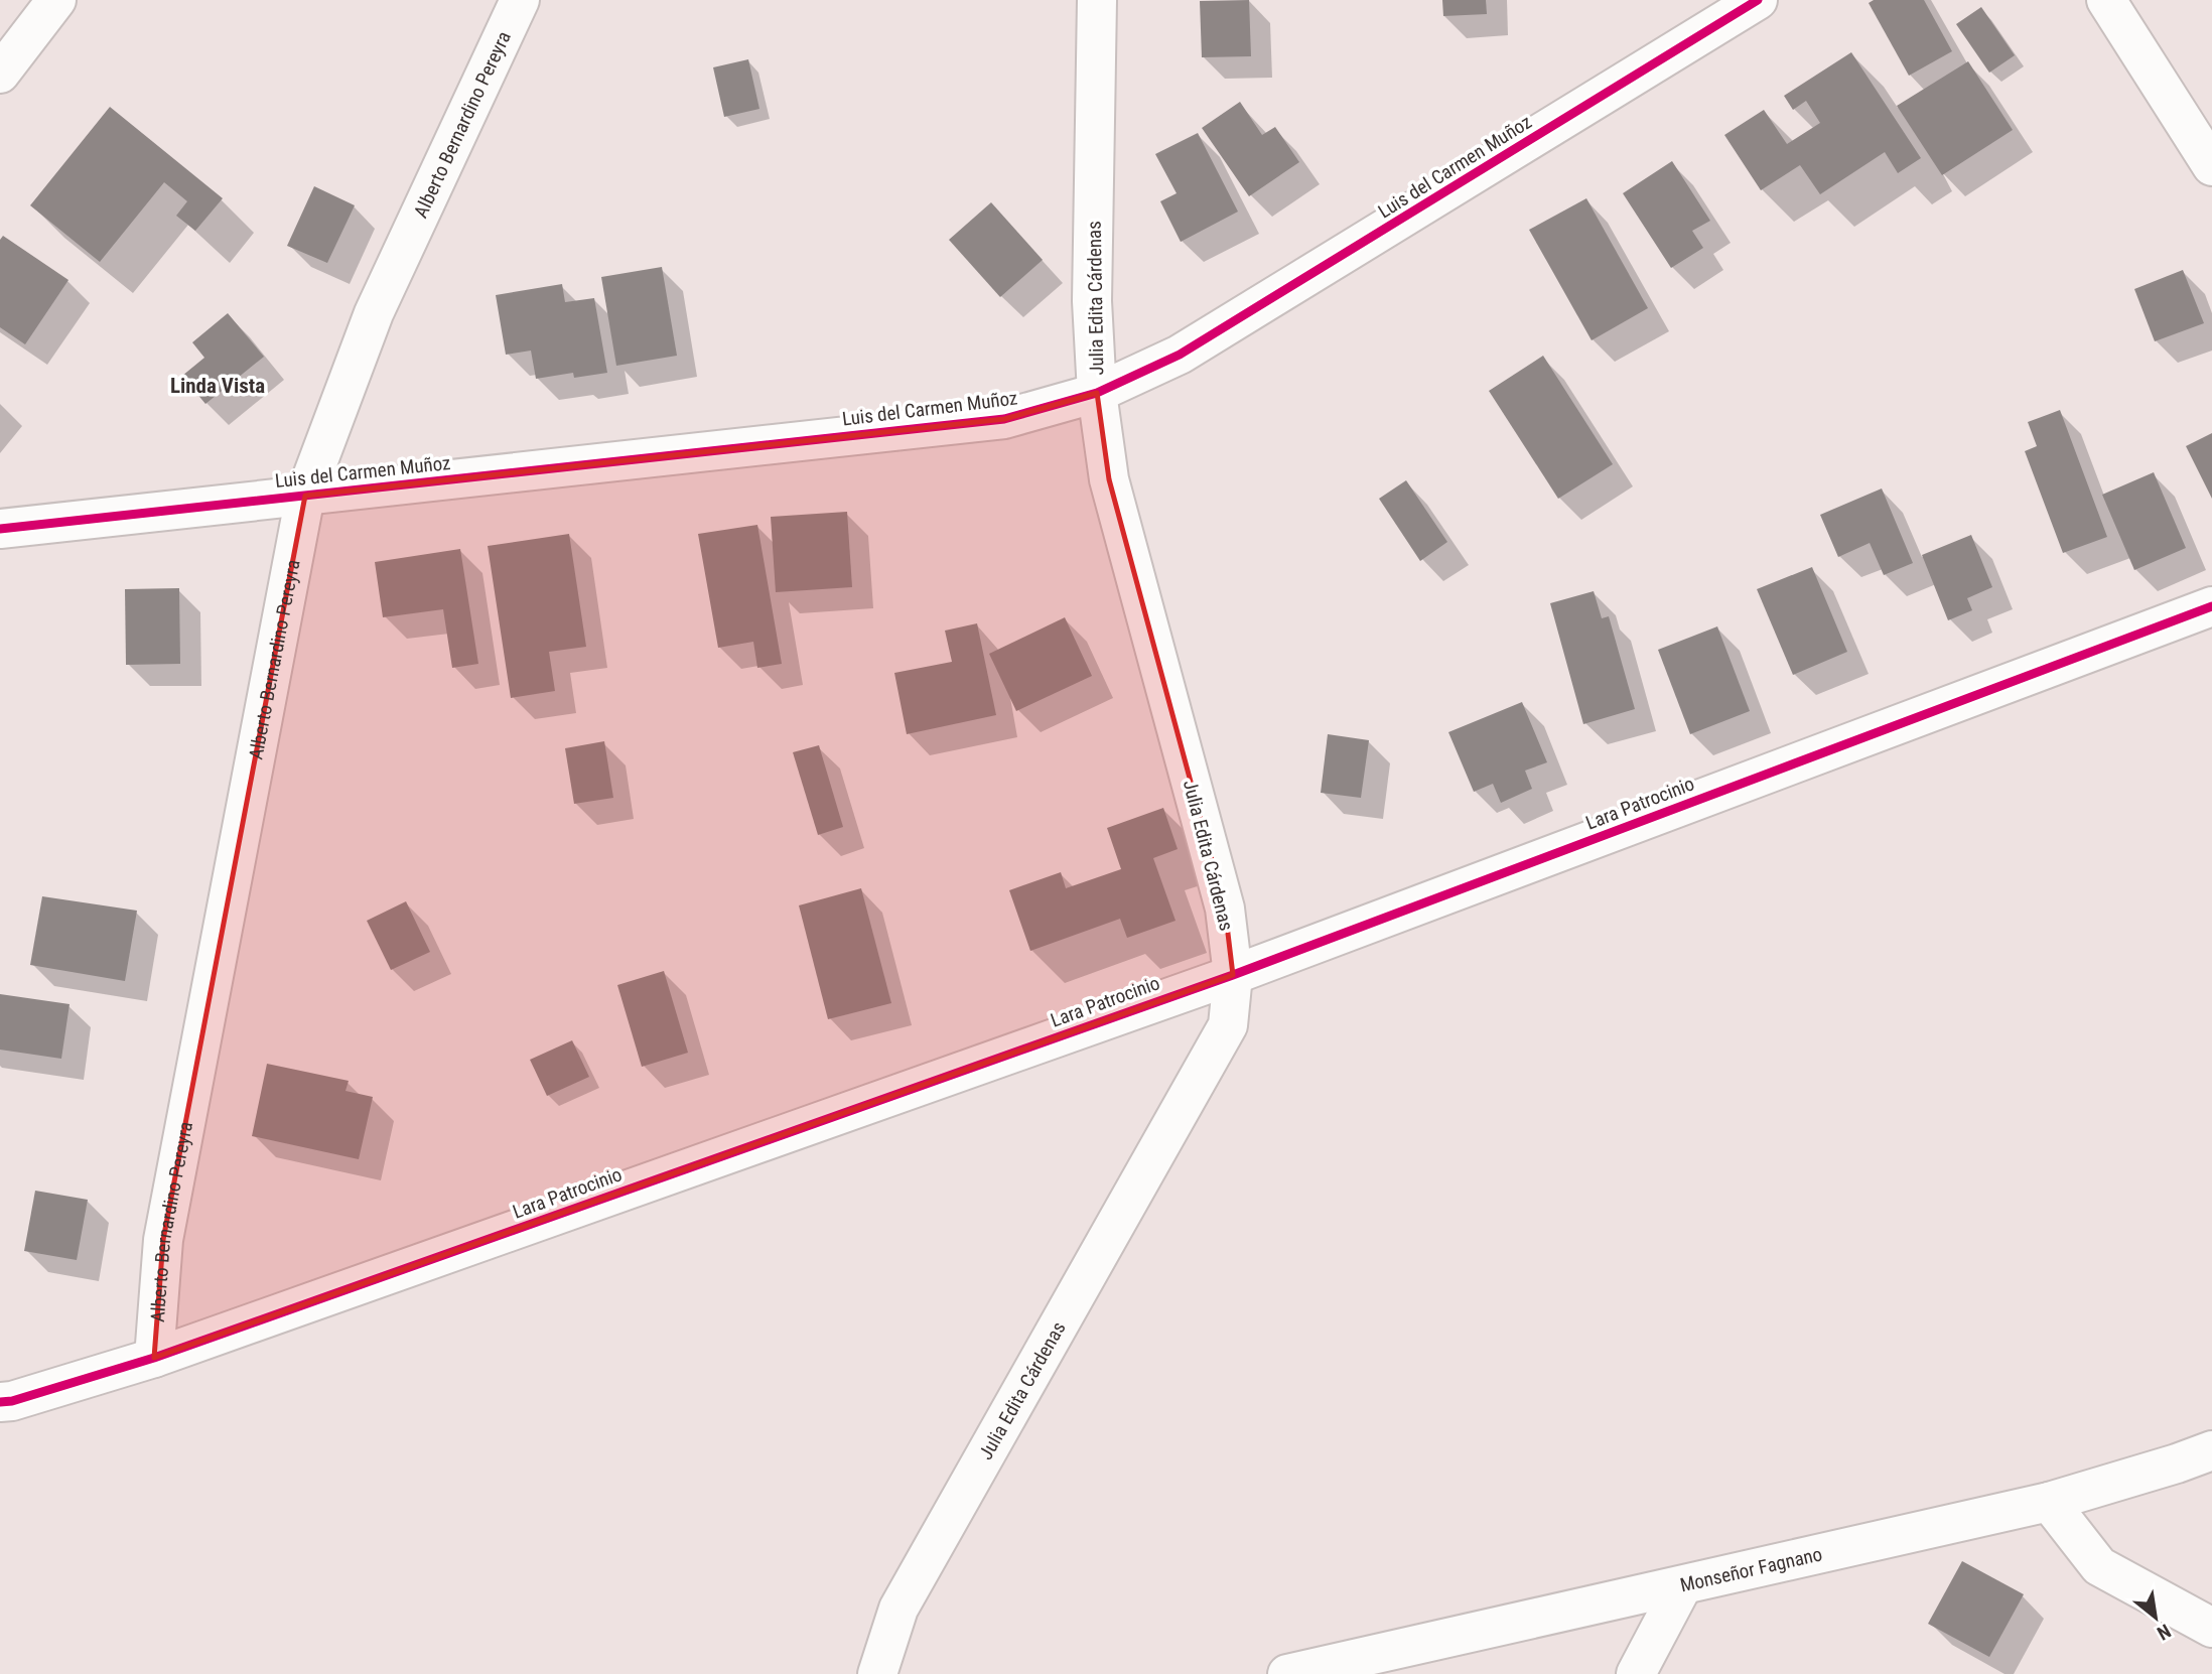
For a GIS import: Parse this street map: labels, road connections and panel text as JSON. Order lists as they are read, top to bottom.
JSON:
{
  "streets": {
    "street": [
      "Alberto Bernardino Pereyra",
      "Luis del Carmen Muñoz",
      "Julia Edita Cárdenas",
      "Lara Patrocinio",
      "Monseñor Fagnano"
    ]
  },
  "crossings": [
    ["Alberto Bernardino Pereyra", "Luis del Carmen Muñoz"],
    ["Alberto Bernardino Pereyra", "Lara Patrocinio"],
    ["Luis del Carmen Muñoz", "Julia Edita Cárdenas"],
    ["Julia Edita Cárdenas", "Lara Patrocinio"]
  ],
  "districts": ["Linda Vista"],
  "north": "bottom right"
}
